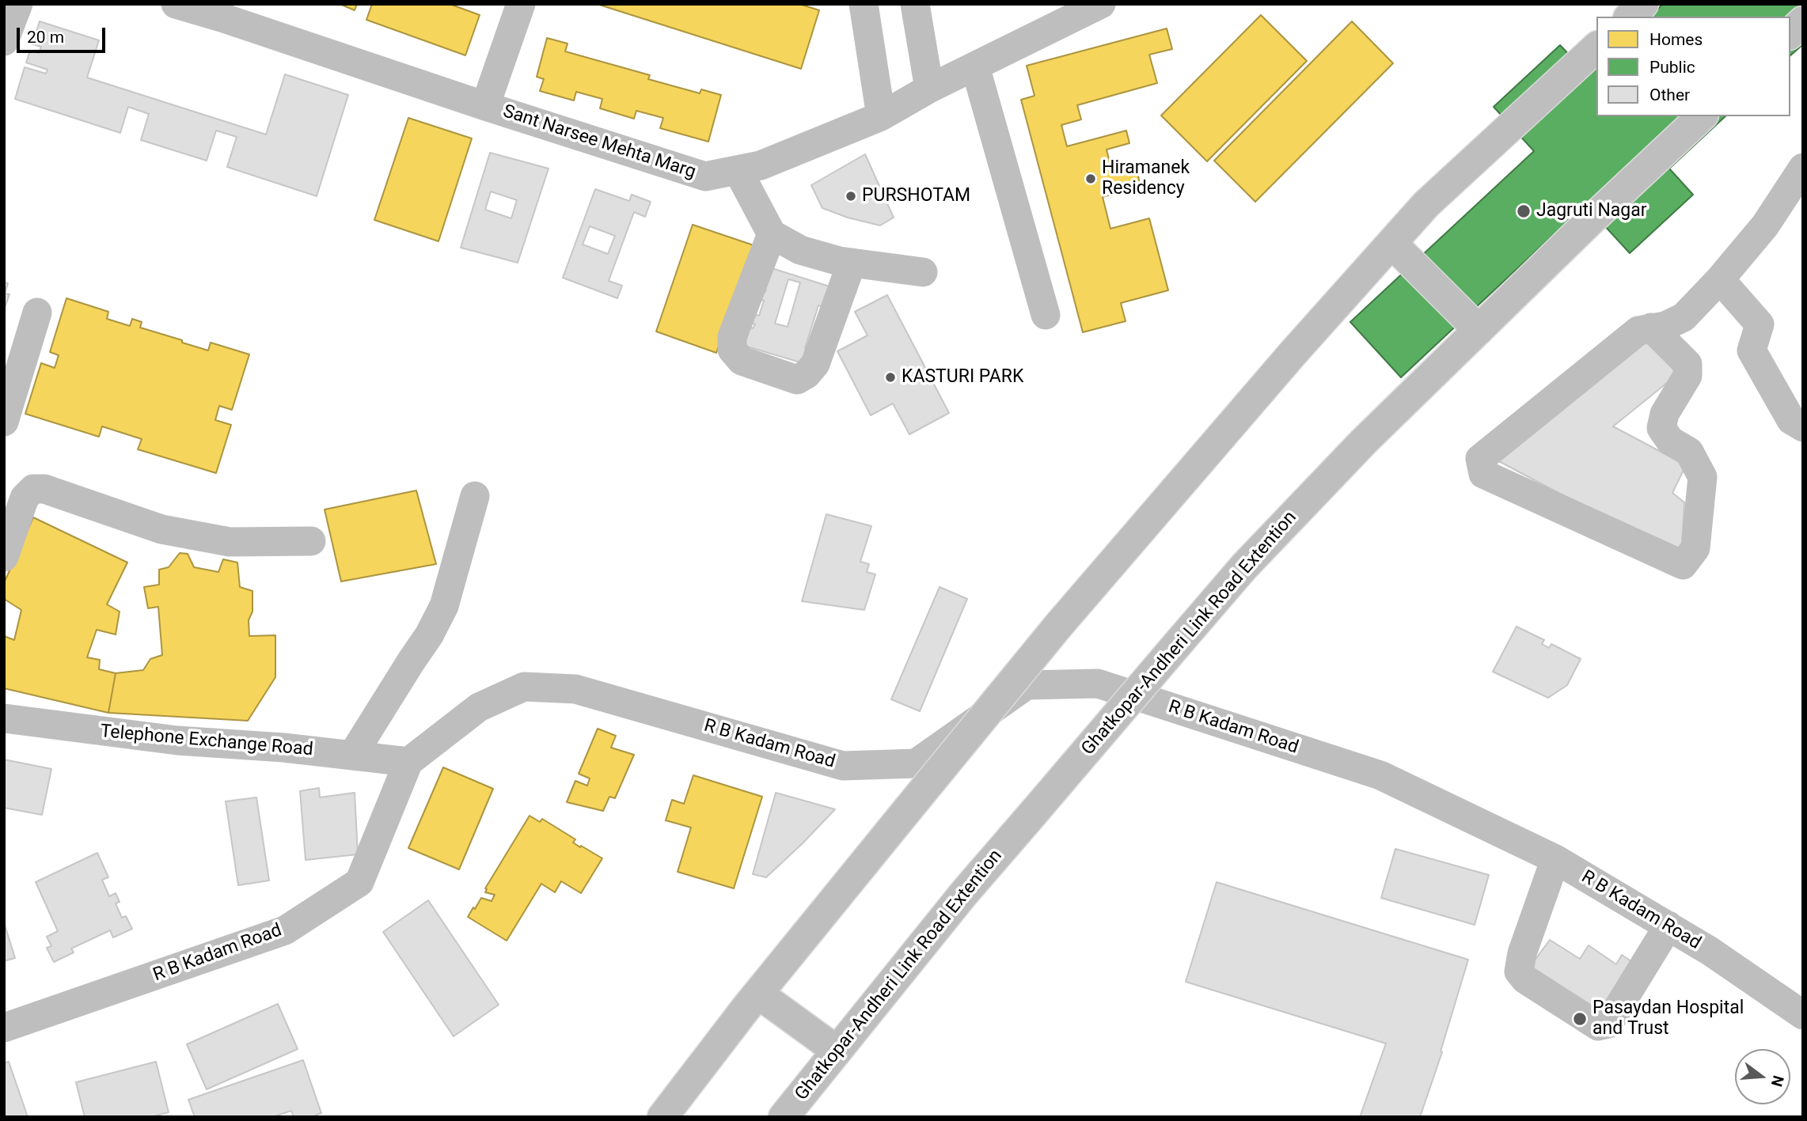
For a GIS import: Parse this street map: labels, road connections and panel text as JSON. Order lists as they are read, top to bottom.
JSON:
{
  "streets": {
    "main road": ["Ghatkopar-Andheri Link Road Extention"],
    "street": ["Sant Narsee Mehta Marg", "R B Kadam Road", "Telephone Exchange Road"]
  },
  "crossings": [
    ["R B Kadam Road", "Telephone Exchange Road"]
  ],
  "places": [
    "Hiramanek Residency",
    "PURSHOTAM",
    "Jagruti Nagar",
    "KASTURI PARK",
    "Pasaydan Hospital and Trust"
  ],
  "legend": ["Homes", "Public", "Other"],
  "scale_bar": "20 m",
  "north": "right"
}
